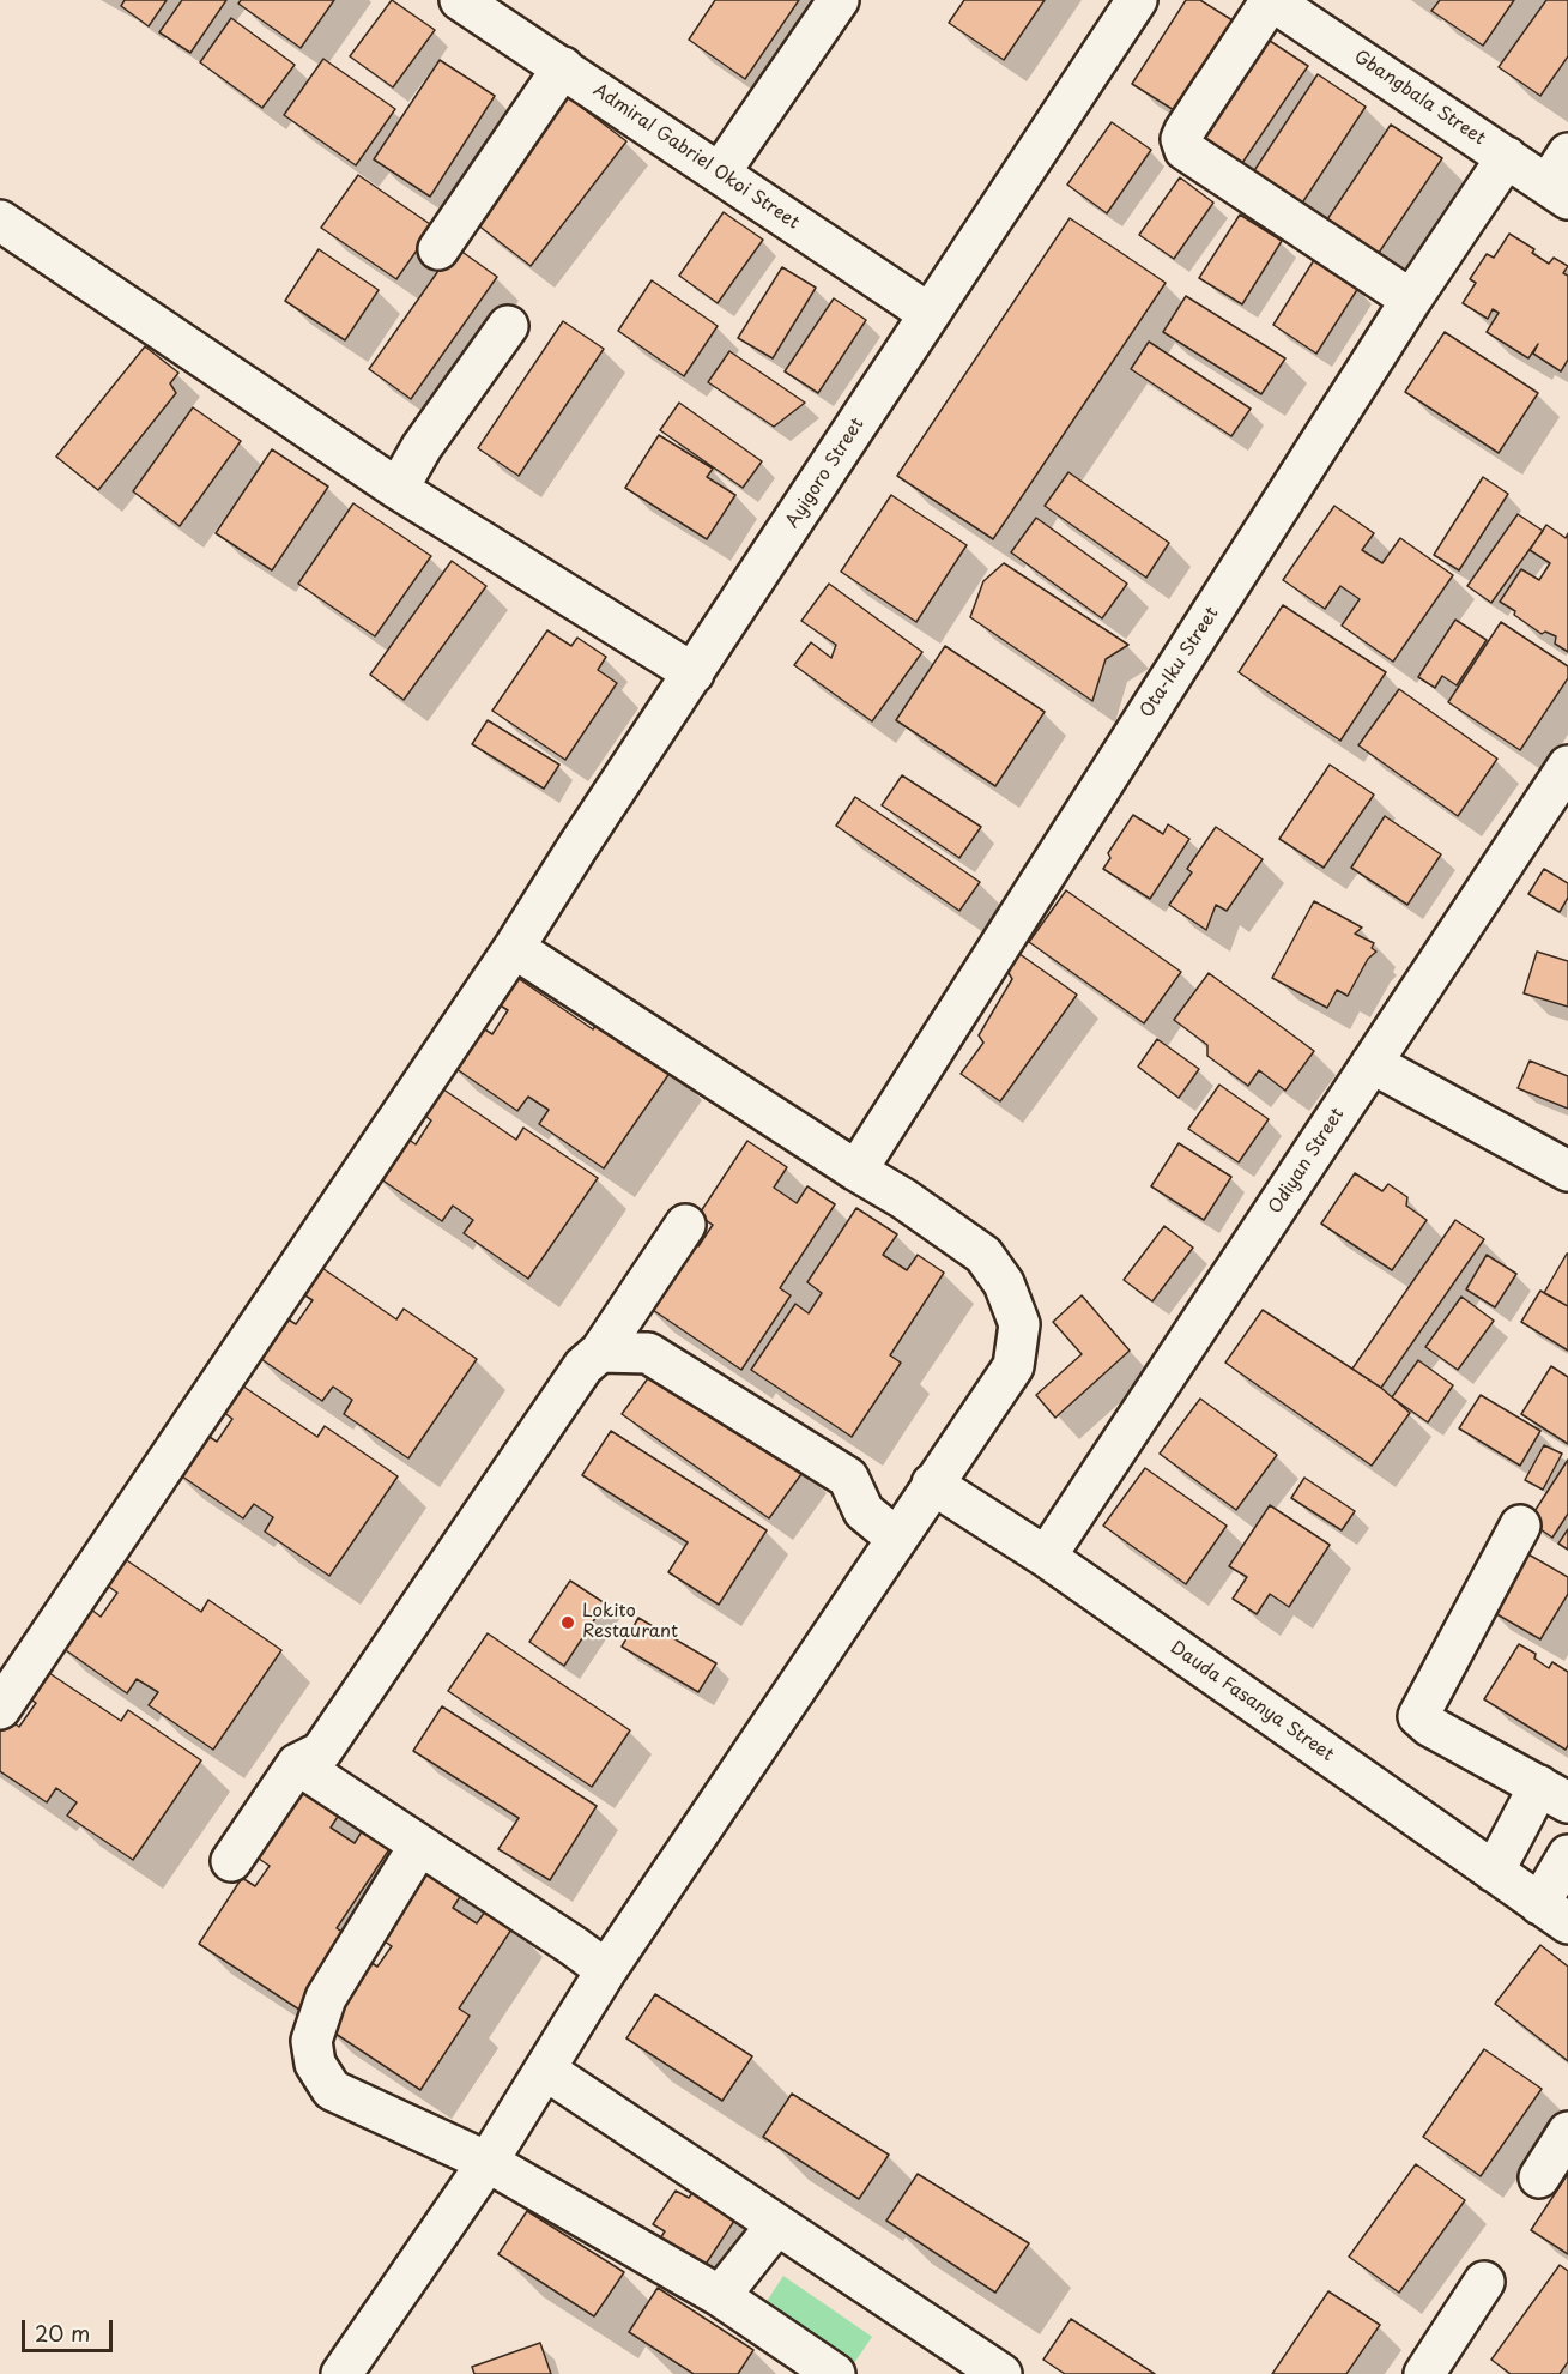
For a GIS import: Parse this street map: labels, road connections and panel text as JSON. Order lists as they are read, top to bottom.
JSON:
{
  "streets": {
    "street": [
      "Gbangbala Street",
      "Admiral Gabriel Okoi Street",
      "Ayigoro Street",
      "Ota-Iku Street",
      "Odiyan Street",
      "Dauda Fasanya Street"
    ]
  },
  "crossings": [
    ["Gbangbala Street", "Ota-Iku Street"],
    ["Admiral Gabriel Okoi Street", "Ayigoro Street"],
    ["Odiyan Street", "Dauda Fasanya Street"]
  ],
  "places": ["Lokito Restaurant"],
  "scale_bar": "20 m"
}
